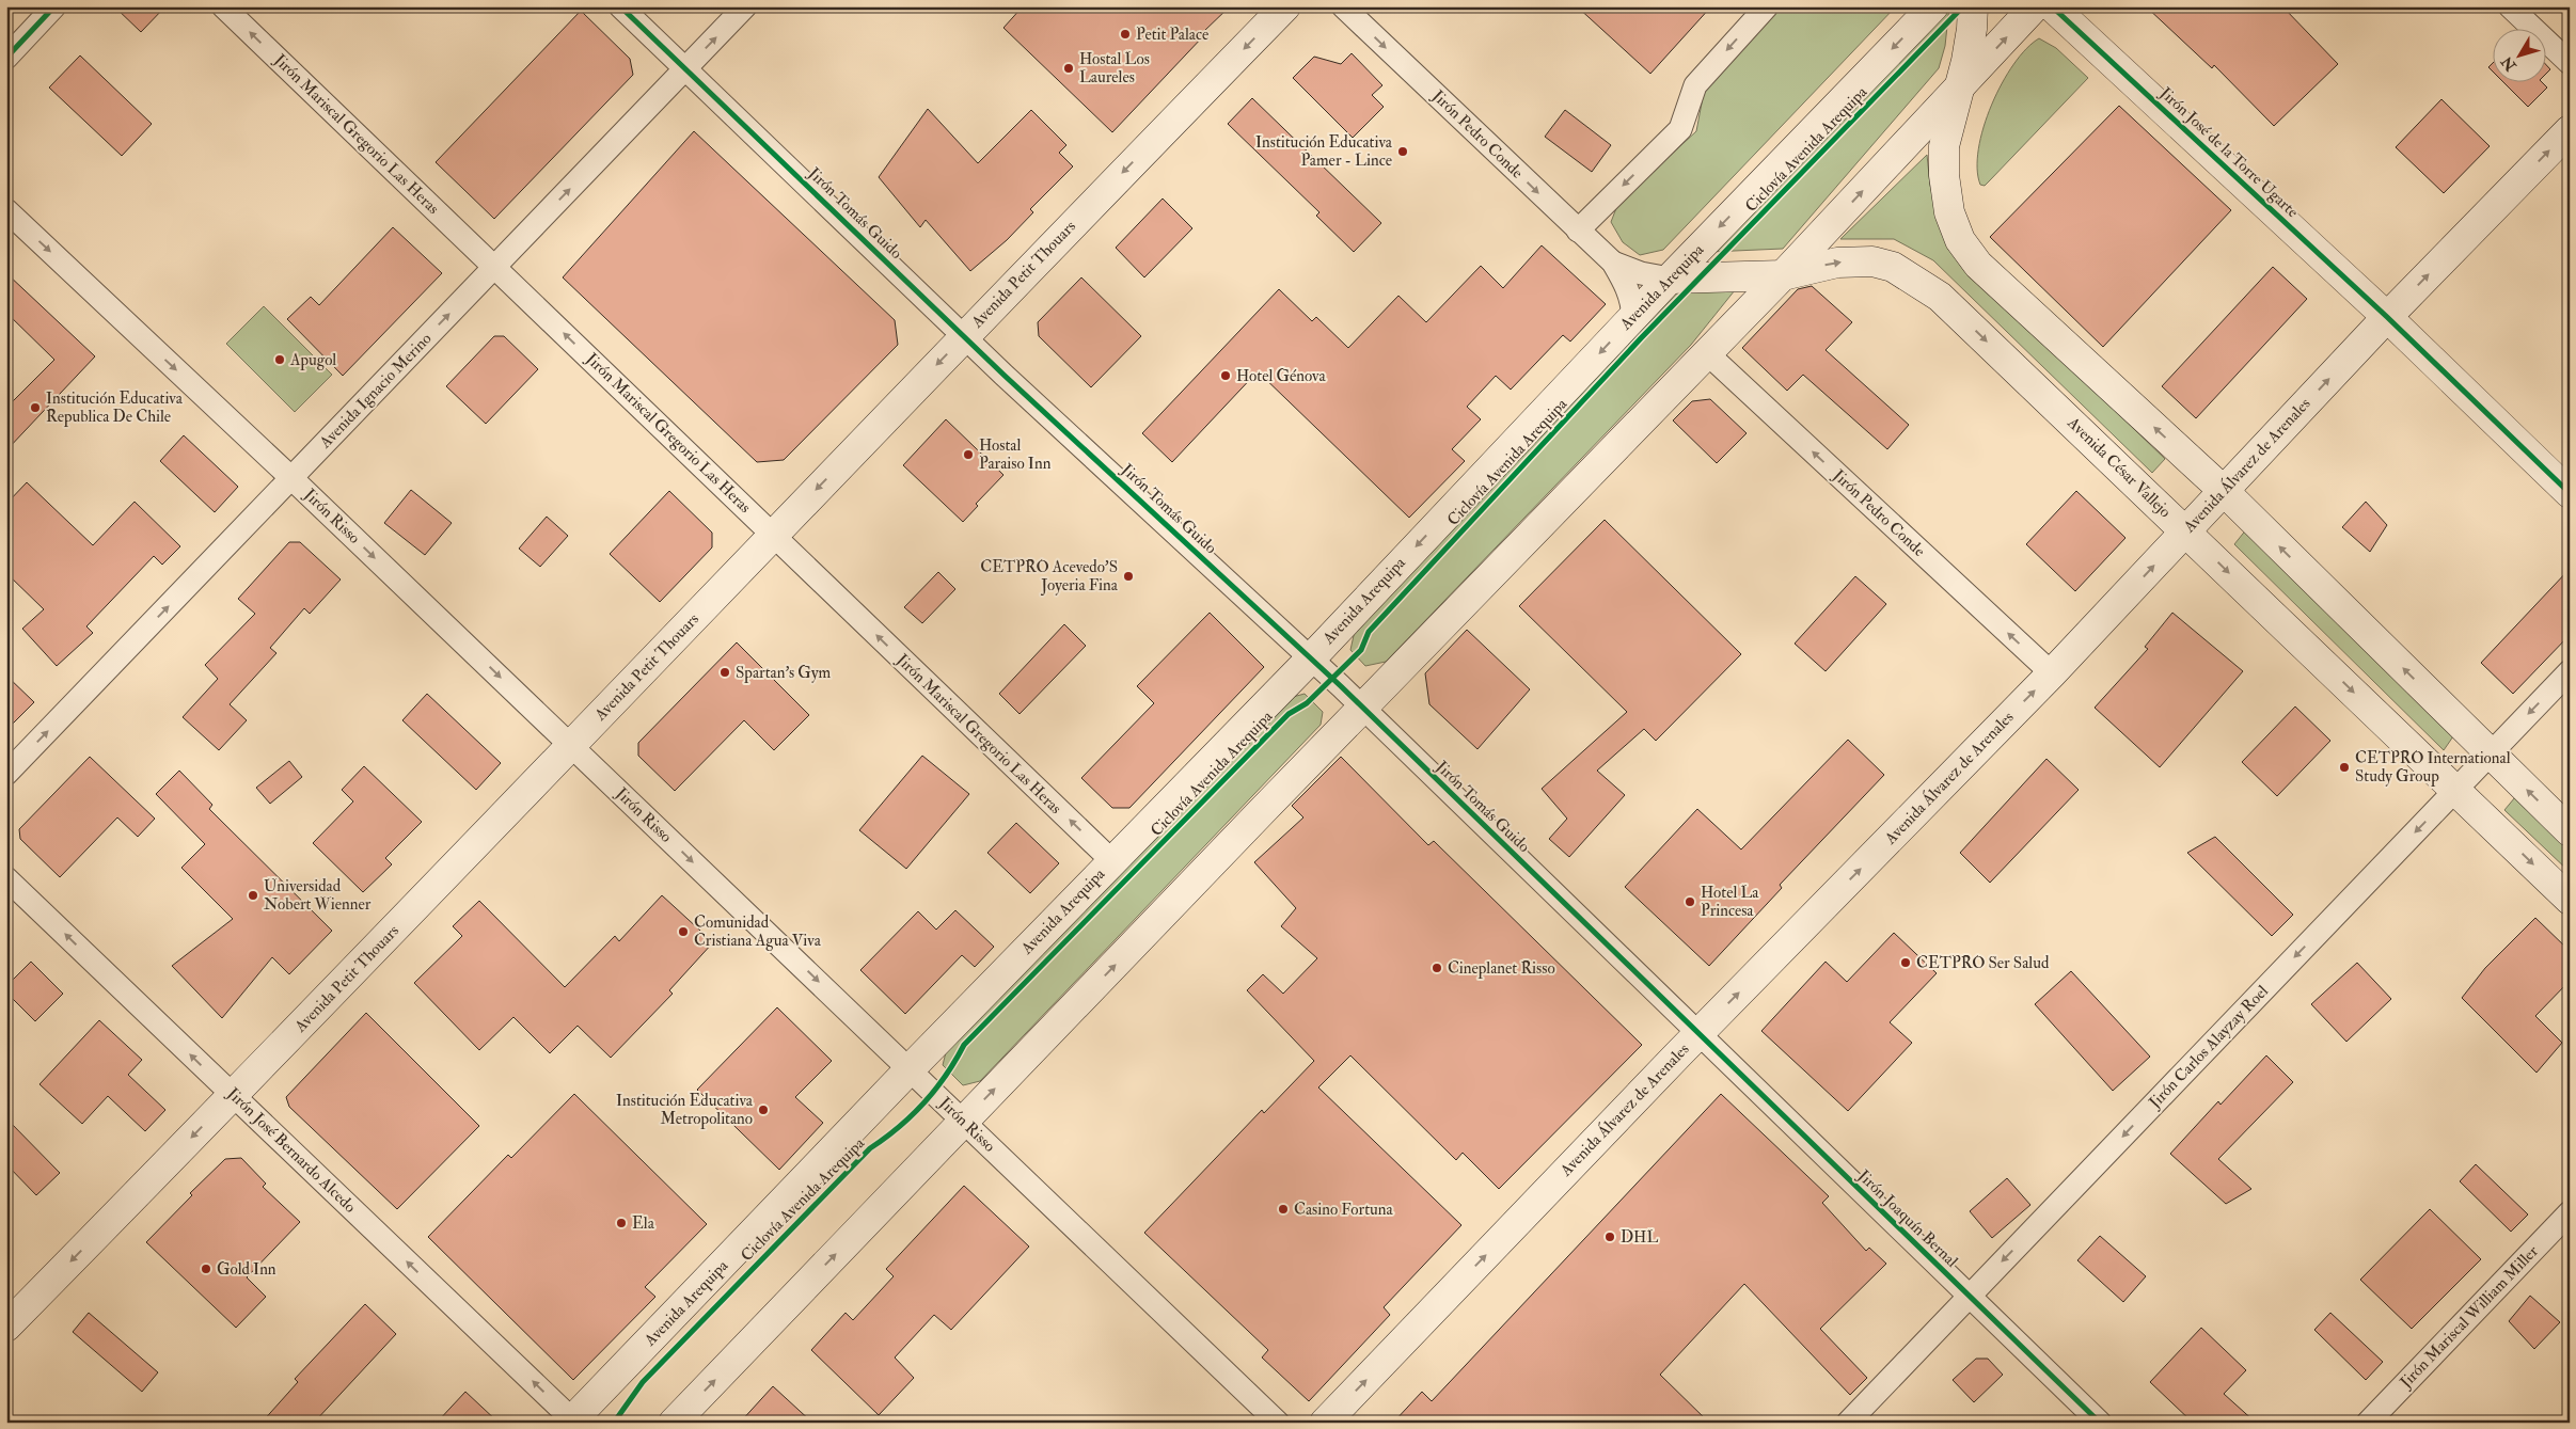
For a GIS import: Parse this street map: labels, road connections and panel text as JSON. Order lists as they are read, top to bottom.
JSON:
{
  "streets": {
    "main road": [
      "Jirón José de la Torre Ugarte",
      "Avenida Petit Thouars",
      "Avenida Arequipa",
      "Avenida Álvarez de Arenales",
      "Avenida César Vallejo"
    ],
    "street": [
      "Jirón Mariscal Gregorio Las Heras",
      "Jirón Pedro Conde",
      "Jirón Tomás Guido",
      "Avenida Ignacio Merino",
      "Jirón Risso",
      "Jirón Carlos Alayzay Roel",
      "Jirón José Bernardo Alcedo",
      "Jirón Joaquín Bernal",
      "Jirón Mariscal William Miller"
    ],
    "cycle path": ["Ciclovía Avenida Arequipa"]
  },
  "crossings": [
    ["Jirón Mariscal Gregorio Las Heras", "Avenida Petit Thouars"],
    ["Jirón Mariscal Gregorio Las Heras", "Avenida Arequipa"],
    ["Jirón Mariscal Gregorio Las Heras", "Avenida Ignacio Merino"],
    ["Jirón Pedro Conde", "Avenida Arequipa"],
    ["Jirón Pedro Conde", "Avenida Álvarez de Arenales"],
    ["Jirón Pedro Conde", "Avenida César Vallejo"],
    ["Jirón José de la Torre Ugarte", "Avenida Álvarez de Arenales"],
    ["Jirón Tomás Guido", "Avenida Petit Thouars"],
    ["Jirón Tomás Guido", "Avenida Arequipa"],
    ["Jirón Tomás Guido", "Avenida Ignacio Merino"],
    ["Jirón Tomás Guido", "Avenida Álvarez de Arenales"],
    ["Jirón Tomás Guido", "Jirón Joaquín Bernal"],
    ["Avenida Petit Thouars", "Jirón Risso"],
    ["Avenida Petit Thouars", "Jirón José Bernardo Alcedo"],
    ["Avenida Arequipa", "Avenida César Vallejo"],
    ["Avenida Arequipa", "Jirón Risso"],
    ["Avenida Arequipa", "Jirón José Bernardo Alcedo"],
    ["Avenida Ignacio Merino", "Jirón Risso"],
    ["Avenida Álvarez de Arenales", "Avenida César Vallejo"],
    ["Avenida Álvarez de Arenales", "Jirón Joaquín Bernal"],
    ["Avenida César Vallejo", "Jirón Carlos Alayzay Roel"],
    ["Jirón Carlos Alayzay Roel", "Jirón Joaquín Bernal"]
  ],
  "one_way": [
    "Jirón Mariscal Gregorio Las Heras",
    "Avenida Petit Thouars",
    "Avenida Ignacio Merino",
    "Avenida Álvarez de Arenales",
    "Jirón Risso",
    "Jirón Carlos Alayzay Roel",
    "Jirón José Bernardo Alcedo"
  ],
  "places": [
    "Petit Palace",
    "Hostal Los Laureles",
    "Institución Educativa Pamer - Lince",
    "Apugol",
    "Hotel Génova",
    "Institución Educativa Republica De Chile",
    "Hostal Paraiso Inn",
    "CETPRO Acevedo'S Joyeria Fina",
    "Spartan's Gym",
    "CETPRO International Study Group",
    "Universidad Nobert Wienner",
    "Hotel La Princesa",
    "Comunidad Cristiana Agua Viva",
    "CETPRO Ser Salud",
    "Cineplanet Risso",
    "Institución Educativa Metropolitano",
    "Casino Fortuna",
    "Ela",
    "DHL",
    "Gold Inn"
  ],
  "north": "bottom left"
}
